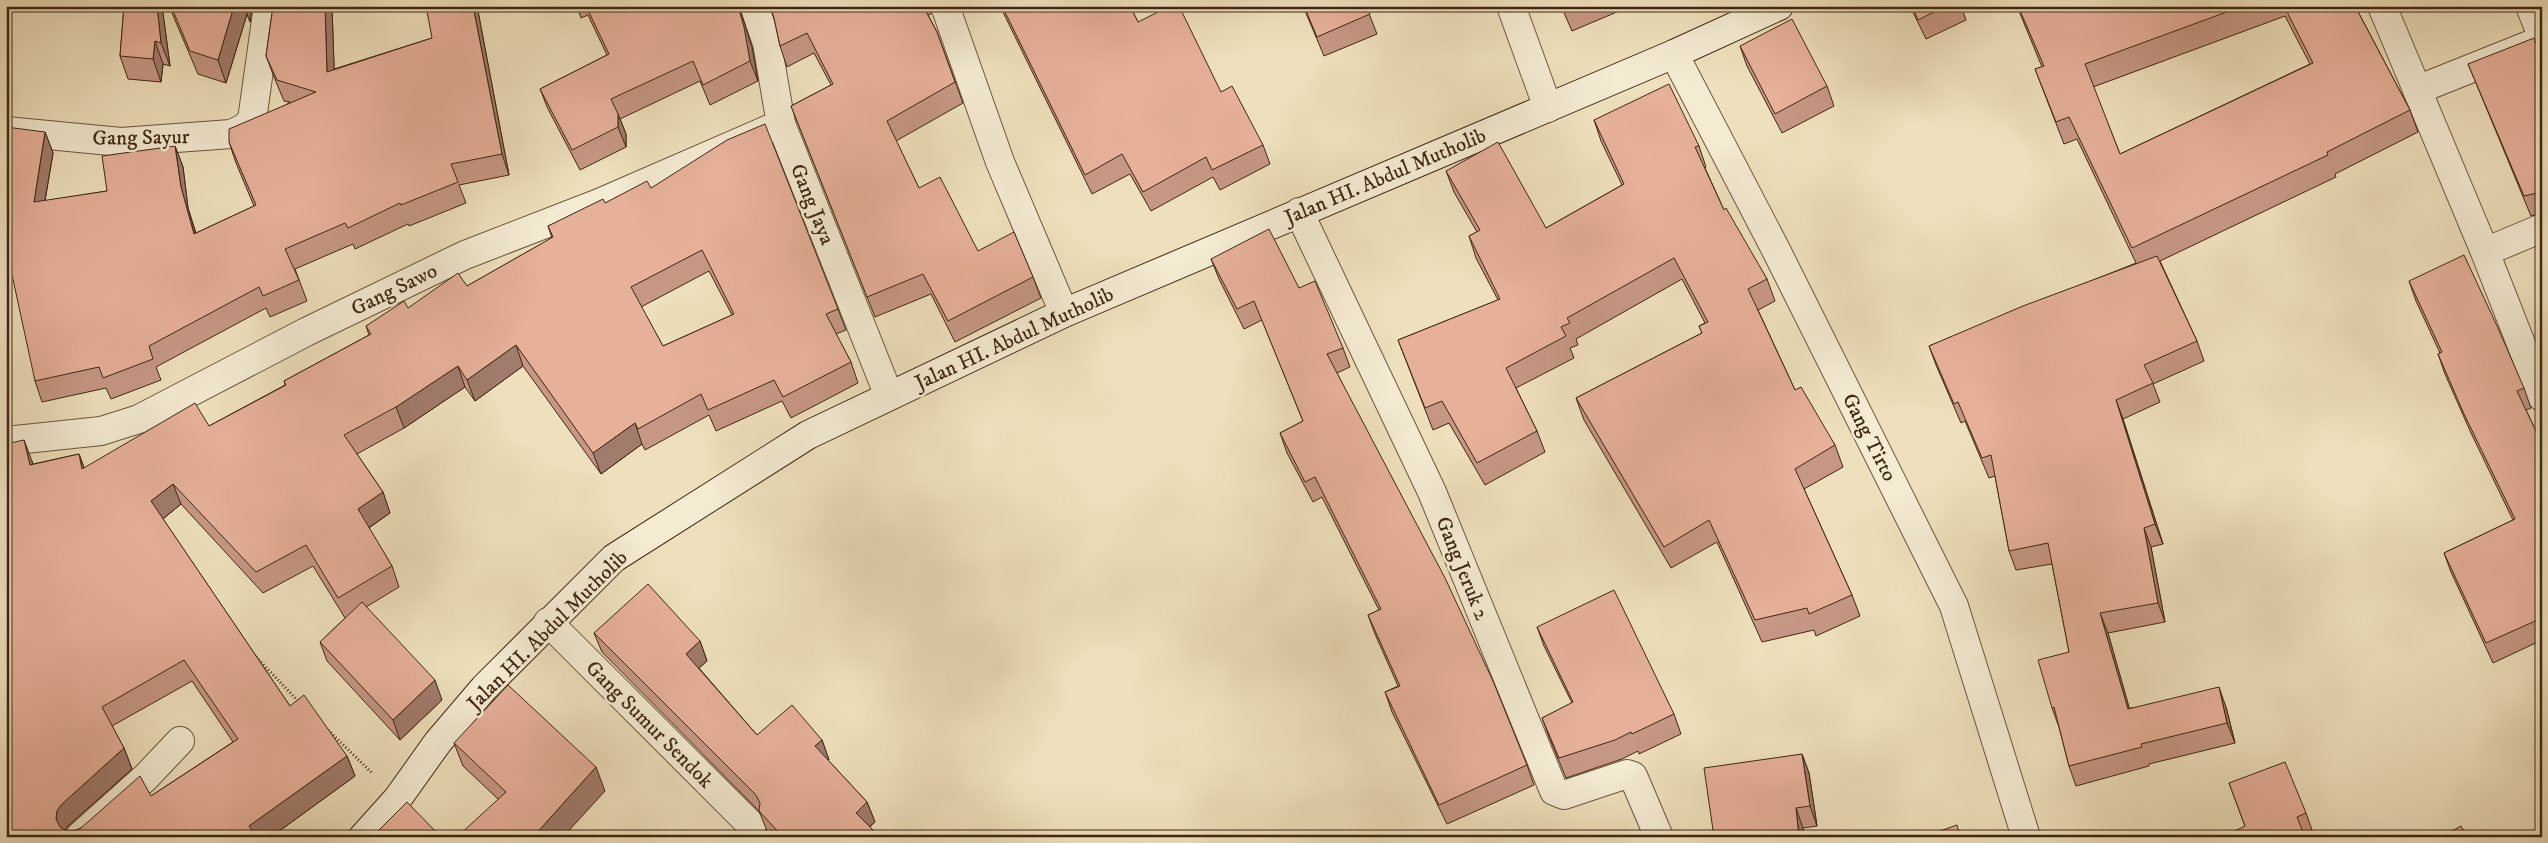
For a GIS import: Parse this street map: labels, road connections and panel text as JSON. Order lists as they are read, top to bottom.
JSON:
{
  "streets": {
    "street": [
      "Gang Sayur",
      "Jalan HI. Abdul Mutholib",
      "Gang Jaya",
      "Gang Sawo",
      "Gang Tirto",
      "Gang Jeruk 2",
      "Gang Sumur Sendok"
    ]
  },
  "crossings": [
    ["Jalan HI. Abdul Mutholib", "Gang Jaya"],
    ["Jalan HI. Abdul Mutholib", "Gang Tirto"],
    ["Jalan HI. Abdul Mutholib", "Gang Jeruk 2"],
    ["Jalan HI. Abdul Mutholib", "Gang Sumur Sendok"],
    ["Gang Jaya", "Gang Sawo"]
  ]
}
